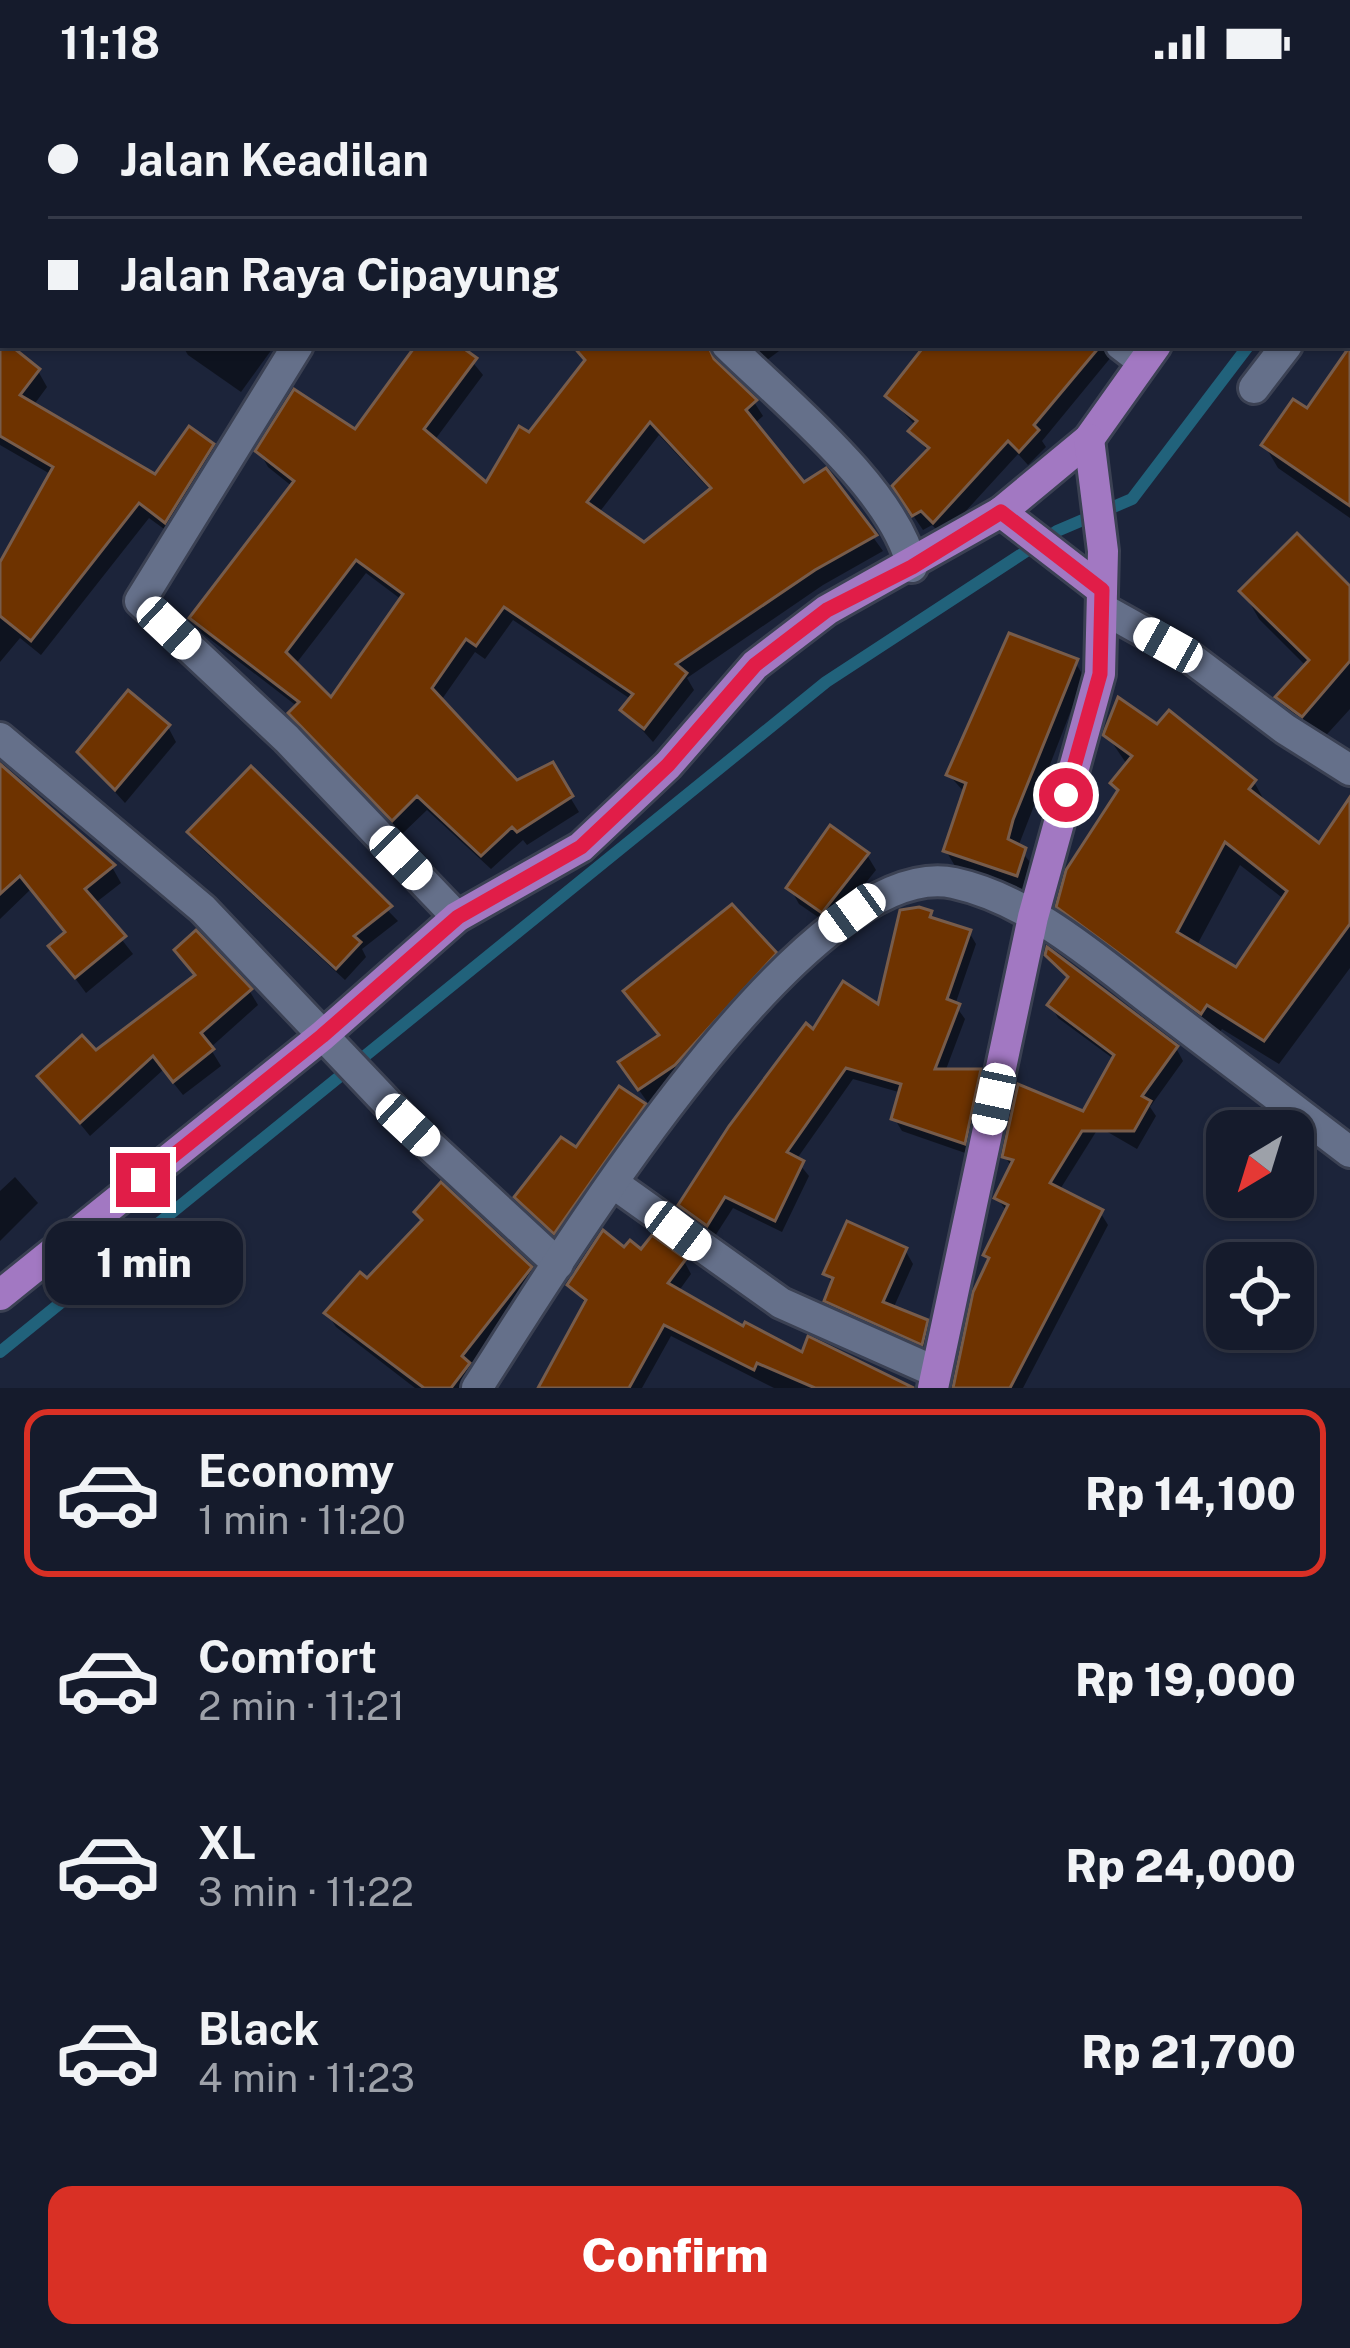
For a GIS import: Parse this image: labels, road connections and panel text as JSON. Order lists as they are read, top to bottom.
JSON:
{
  "north": "bottom left",
  "page": {
    "status": "11:18",
    "banner": ["Jalan Keadilan", "Jalan Raya Cipayung"],
    "bubble": "1 min",
    "list": [
      {
        "name": "Economy",
        "note": "1 min · 11:20",
        "value": "Rp 14,100"
      },
      {
        "name": "Comfort",
        "note": "2 min · 11:21",
        "value": "Rp 19,000"
      },
      {
        "name": "XL",
        "note": "3 min · 11:22",
        "value": "Rp 24,000"
      },
      {
        "name": "Black",
        "note": "4 min · 11:23",
        "value": "Rp 21,700"
      }
    ],
    "buttons": "Confirm"
  }
}
